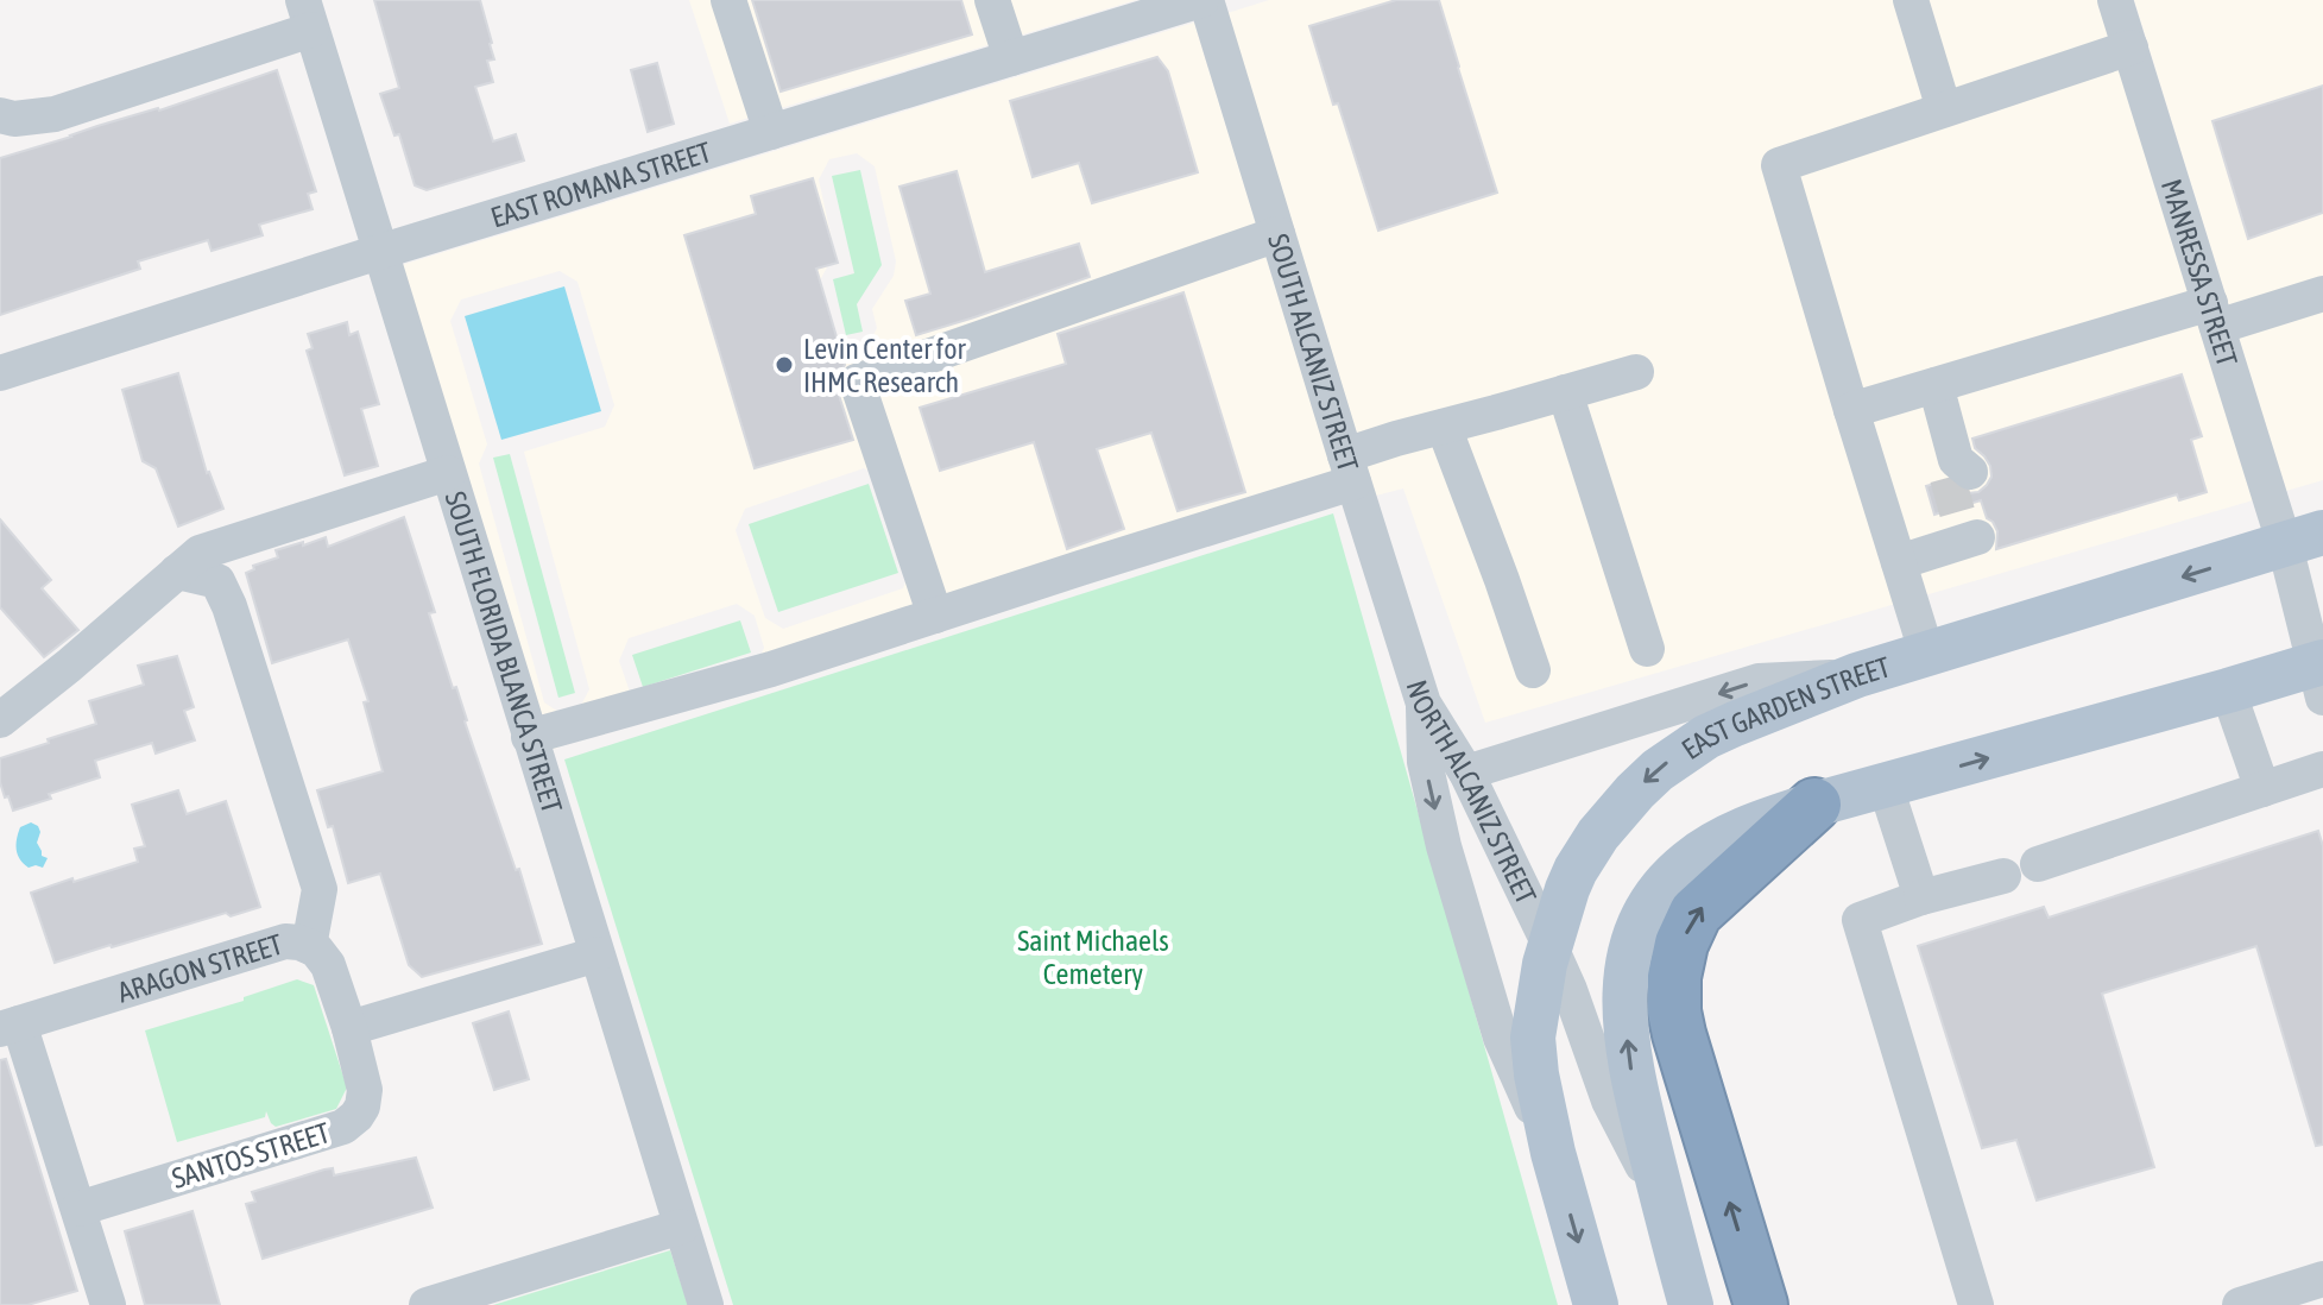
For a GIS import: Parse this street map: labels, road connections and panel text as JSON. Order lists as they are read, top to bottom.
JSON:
{
  "streets": {
    "main road": ["EAST GARDEN STREET", "NORTH ALCANIZ STREET"],
    "street": [
      "EAST ROMANA STREET",
      "MANRESSA STREET",
      "SOUTH ALCANIZ STREET",
      "SOUTH FLORIDA BLANCA STREET",
      "ARAGON STREET",
      "SANTOS STREET"
    ]
  },
  "crossings": [
    ["EAST ROMANA STREET", "SOUTH ALCANIZ STREET"],
    ["EAST ROMANA STREET", "SOUTH FLORIDA BLANCA STREET"],
    ["MANRESSA STREET", "EAST GARDEN STREET"],
    ["SOUTH ALCANIZ STREET", "NORTH ALCANIZ STREET"],
    ["EAST GARDEN STREET", "NORTH ALCANIZ STREET"],
    ["ARAGON STREET", "SANTOS STREET"]
  ],
  "parks": ["Saint Michaels Cemetery"],
  "places": ["Levin Center for IHMC Research"]
}
